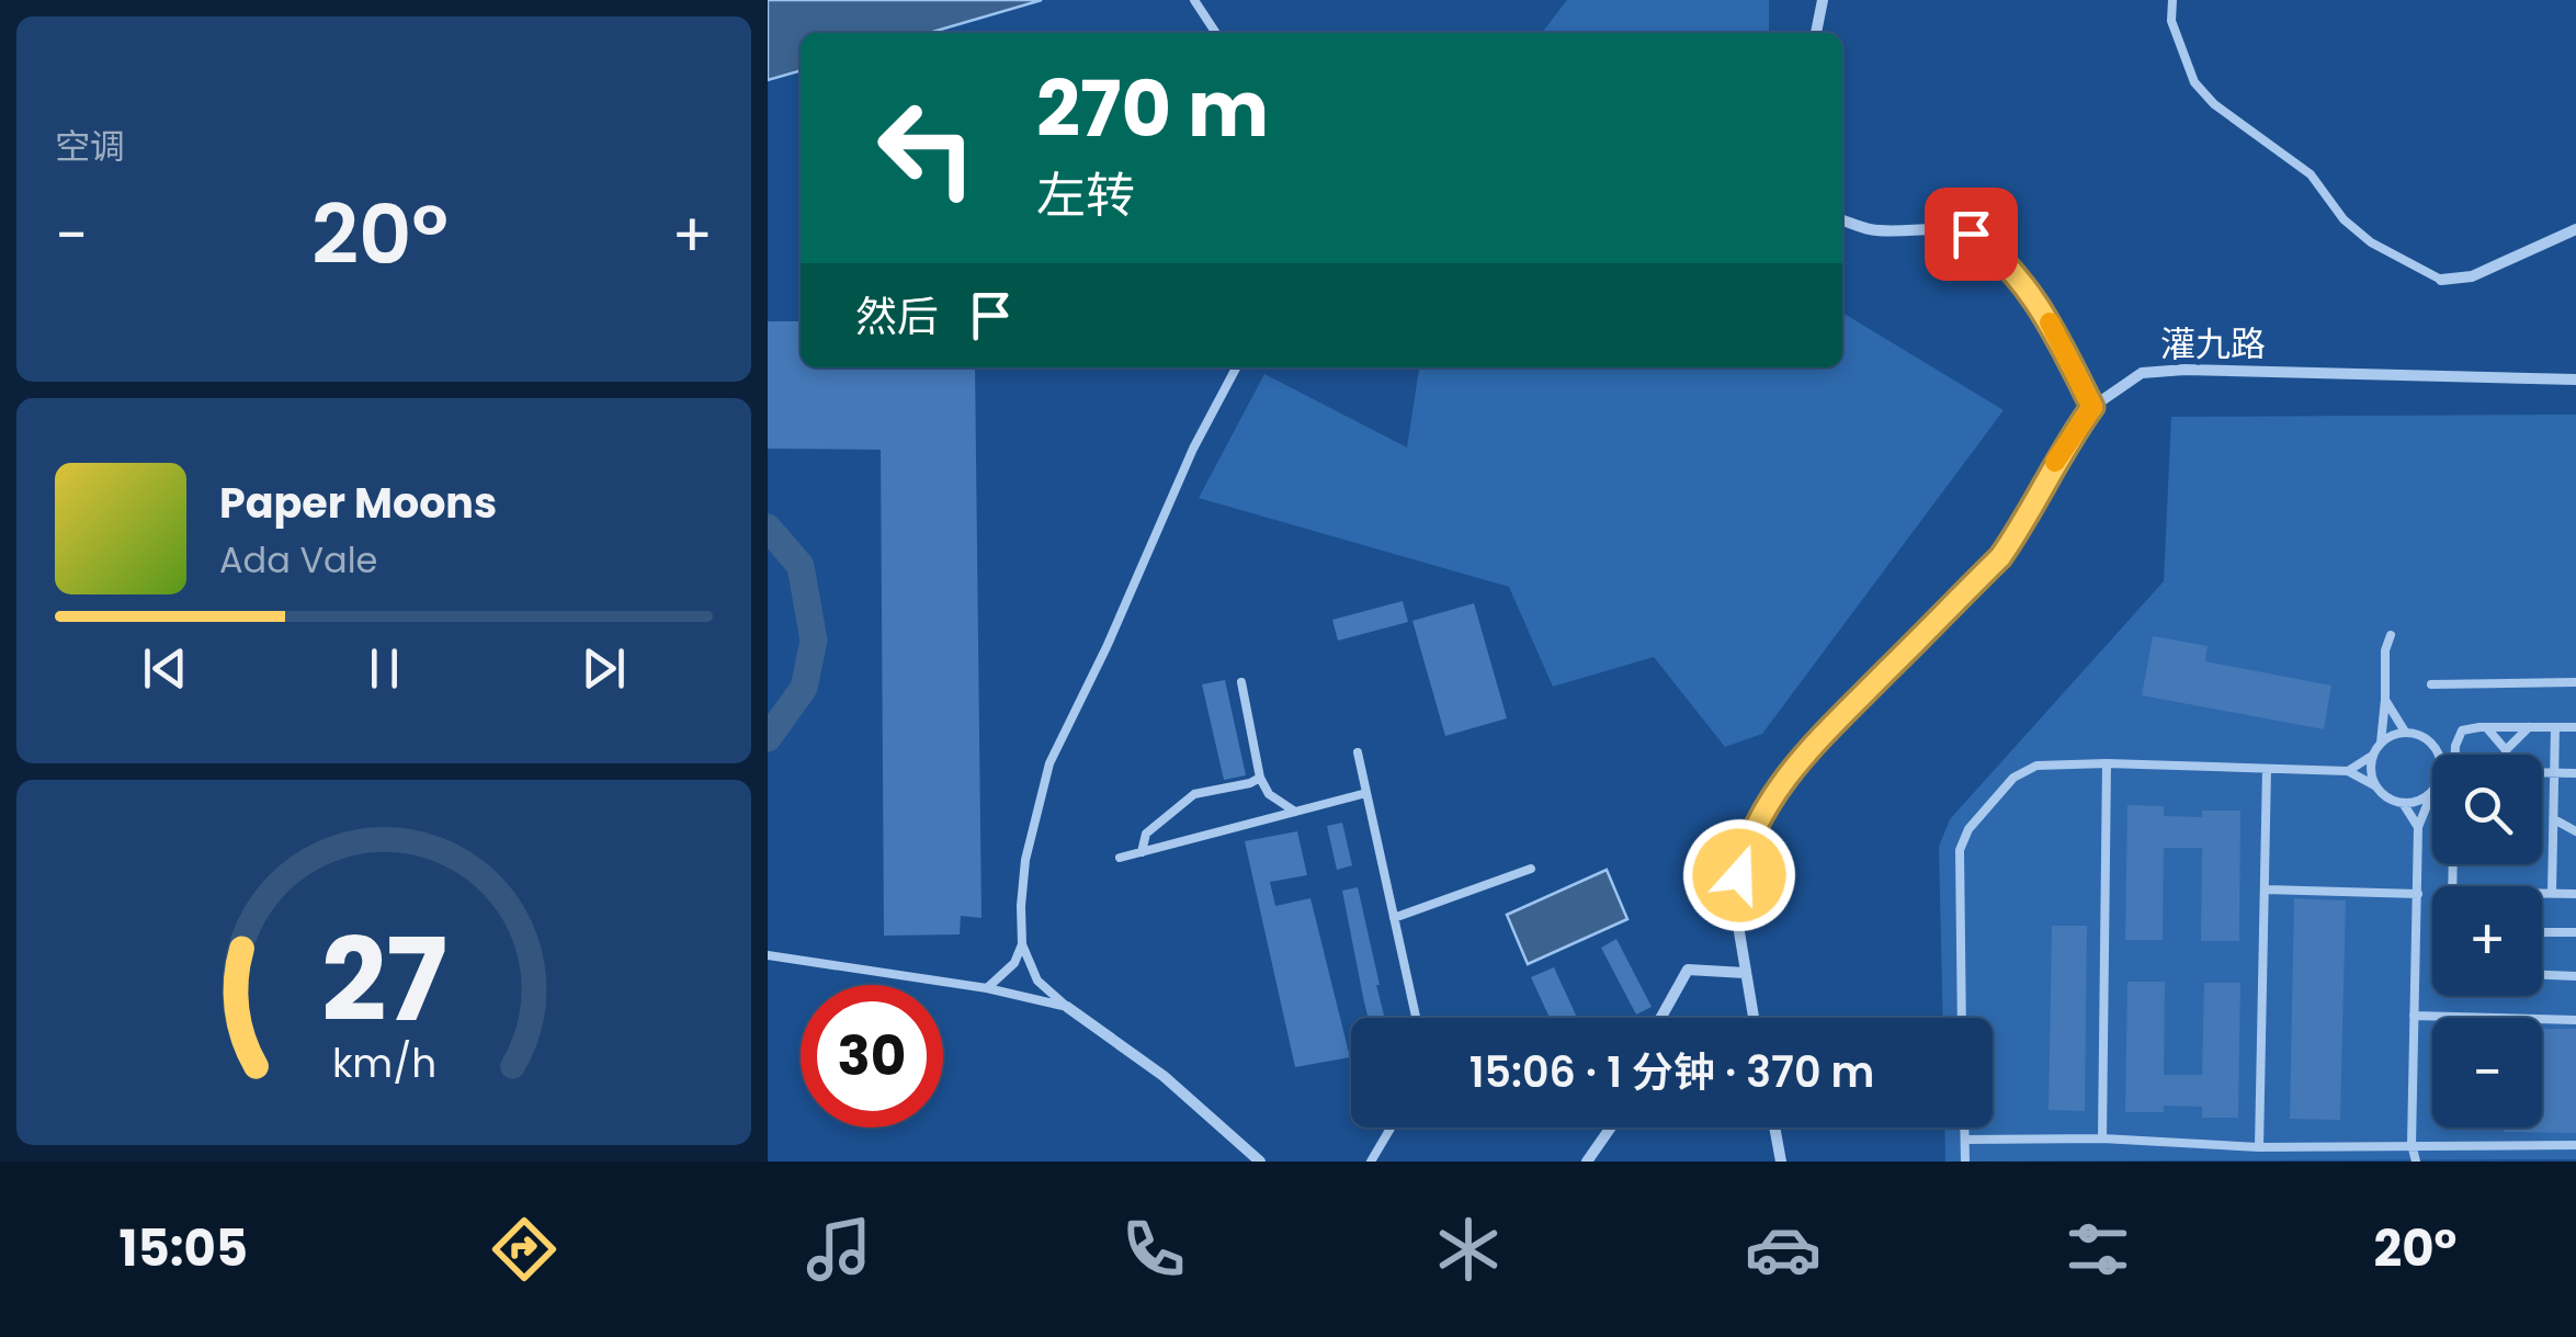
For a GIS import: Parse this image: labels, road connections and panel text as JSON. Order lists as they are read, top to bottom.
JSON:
{
  "streets": {
    "street": ["灌九路"]
  },
  "page": {
    "tile": "空调",
    "turn": ["270 m", "左转"],
    "heat": ["−", "20°", "+"],
    "then": "然后",
    "song": ["Paper Moons", "Ada Vale"],
    "map_buttons": ["+", "−"],
    "limit": "30",
    "trip": "15:06 · 1 分钟 · 370 m",
    "tabs": ["15:05", "20°"],
    "gauge": ["27", "km/h"]
  }
}
